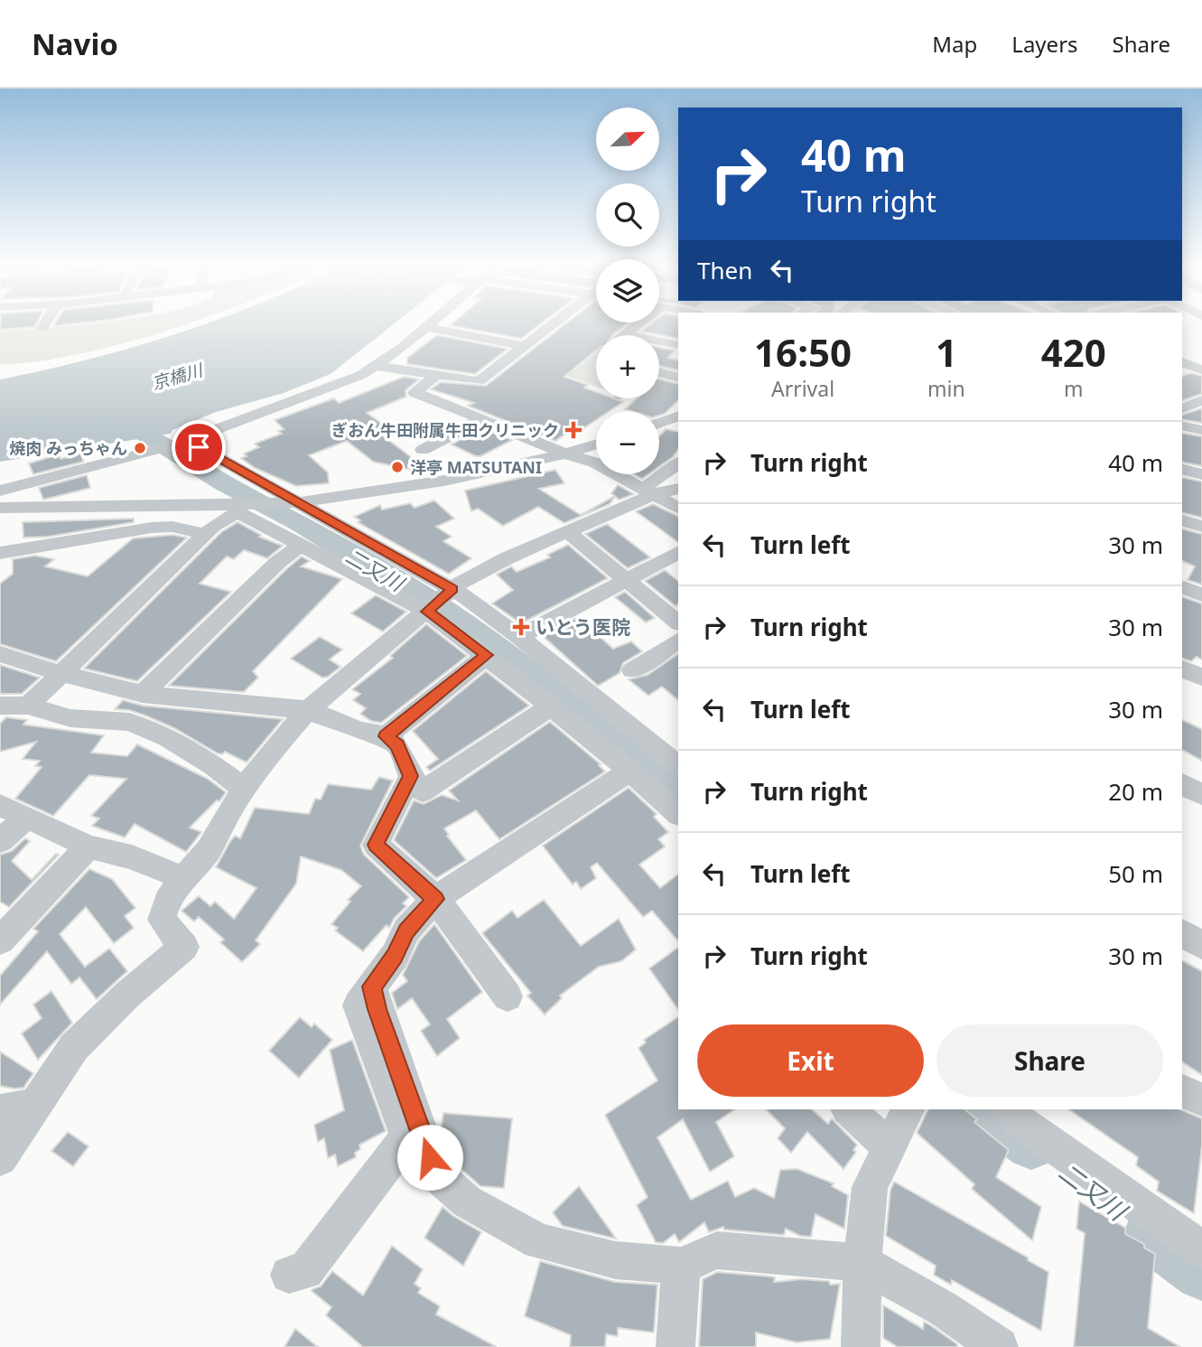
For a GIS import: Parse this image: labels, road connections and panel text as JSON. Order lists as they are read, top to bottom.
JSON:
{
  "water": ["京橋川", "二又川"],
  "places": {
    "health": ["ぎおん牛田附属牛田クリニック", "いとう医院"],
    "other": ["焼肉 みっちゃん", "洋亭 MATSUTANI"]
  },
  "north": "top right",
  "page": {
    "header": "Navio",
    "nav": ["Map", "Layers", "Share"],
    "map_buttons": ["+", "−"],
    "turn": ["40 m", "Turn right"],
    "then": "Then",
    "eta": [
      "16:50",
      "Arrival",
      "1",
      "min",
      "420",
      "m"
    ],
    "list": [
      {
        "name": "Turn right",
        "value": "40 m"
      },
      {
        "name": "Turn left",
        "value": "30 m"
      },
      {
        "name": "Turn right",
        "value": "30 m"
      },
      {
        "name": "Turn left",
        "value": "30 m"
      },
      {
        "name": "Turn right",
        "value": "20 m"
      },
      {
        "name": "Turn left",
        "value": "50 m"
      },
      {
        "name": "Turn right",
        "value": "30 m"
      }
    ],
    "buttons": ["Exit", "Share"]
  }
}
